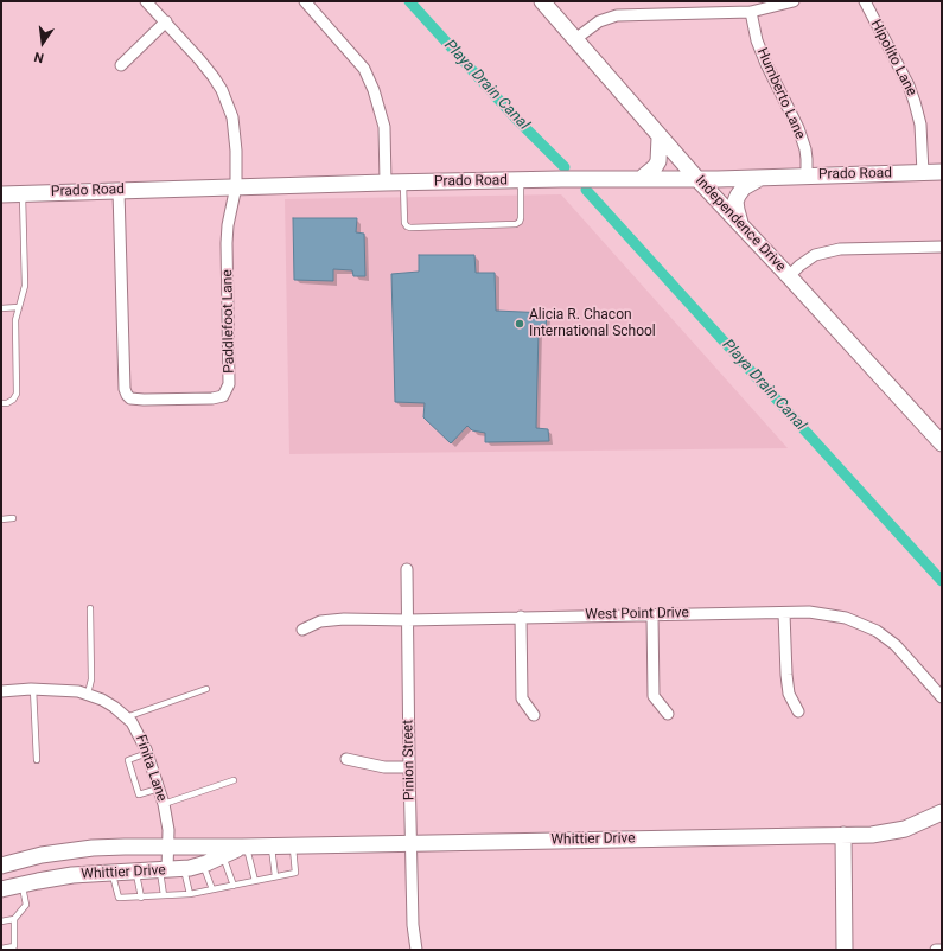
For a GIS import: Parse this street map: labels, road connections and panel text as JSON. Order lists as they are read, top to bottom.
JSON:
{
  "streets": {
    "street": [
      "Hipolito Lane",
      "Humberto Lane",
      "Prado Road",
      "Independence Drive",
      "Paddlefoot Lane",
      "West Point Drive",
      "Pinion Street",
      "Finita Lane",
      "Whittier Drive"
    ]
  },
  "crossings": [
    ["Hipolito Lane", "Prado Road"],
    ["Humberto Lane", "Prado Road"],
    ["Prado Road", "Independence Drive"],
    ["Prado Road", "Paddlefoot Lane"],
    ["West Point Drive", "Pinion Street"],
    ["Pinion Street", "Whittier Drive"],
    ["Finita Lane", "Whittier Drive"]
  ],
  "water": ["Playa Drain Canal"],
  "places": ["Alicia R. Chacon International School"],
  "north": "bottom"
}
